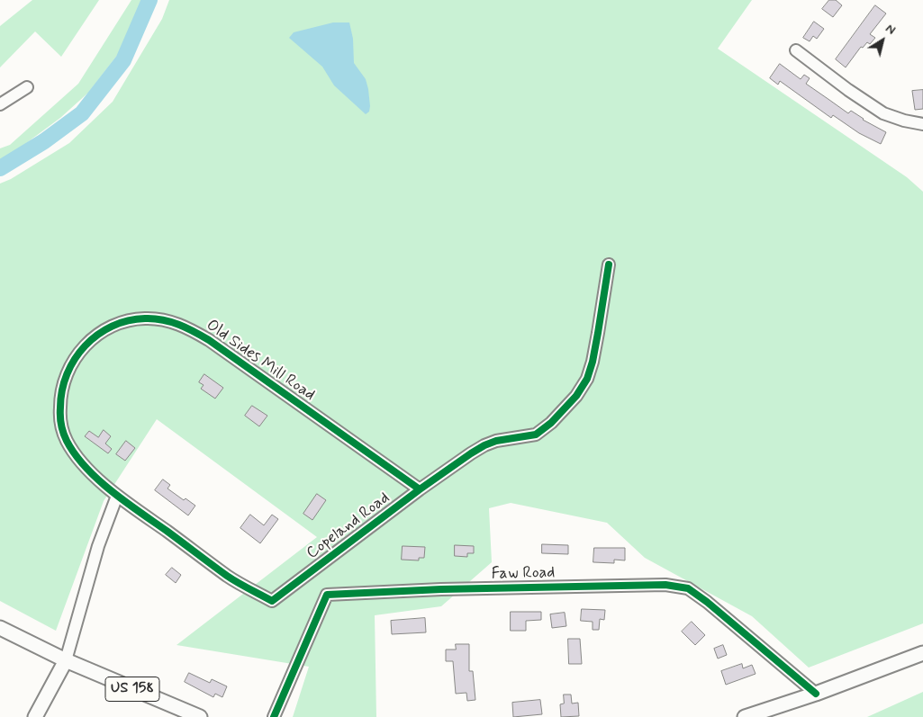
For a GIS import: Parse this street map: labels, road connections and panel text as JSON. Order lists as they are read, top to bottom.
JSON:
{
  "streets": {
    "main road": ["US 158"],
    "street": ["Old Sides Mill Road", "Copeland Road", "Faw Road"]
  },
  "crossings": [
    ["Old Sides Mill Road", "Copeland Road"]
  ],
  "north": "top right"
}
